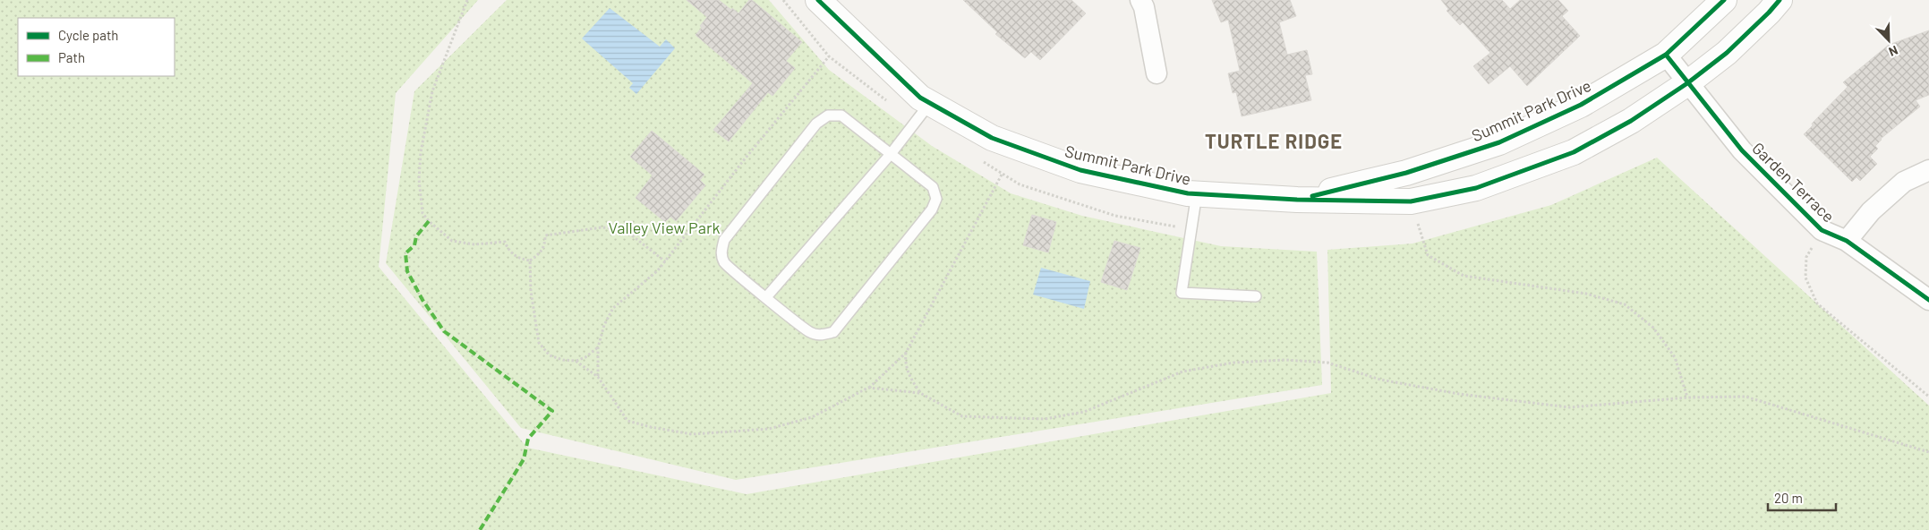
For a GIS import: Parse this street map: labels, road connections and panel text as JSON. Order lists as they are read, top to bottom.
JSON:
{
  "streets": {
    "street": ["Summit Park Drive", "Garden Terrace"]
  },
  "crossings": [
    ["Summit Park Drive", "Garden Terrace"]
  ],
  "districts": ["TURTLE RIDGE"],
  "parks": ["Valley View Park"],
  "legend": ["Cycle path", "Path"],
  "scale_bar": "20 m",
  "north": "bottom right"
}
